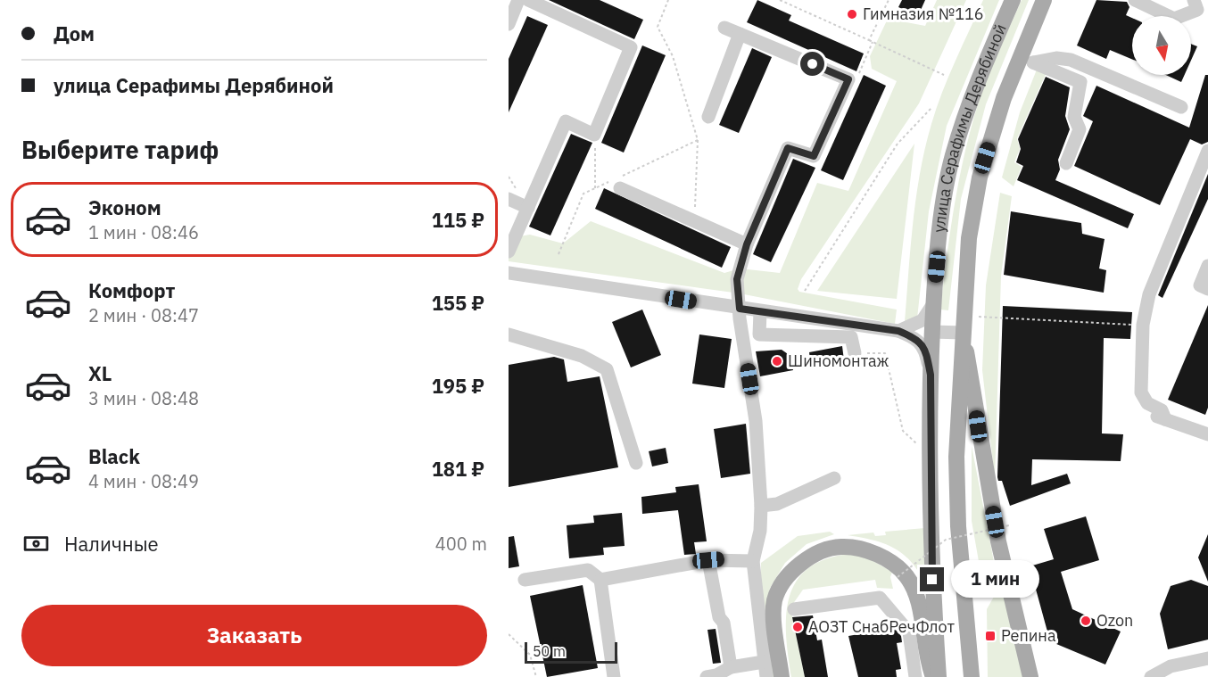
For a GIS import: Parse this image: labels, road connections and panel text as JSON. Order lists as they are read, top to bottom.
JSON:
{
  "streets": {
    "main road": ["улица Серафимы Дерябиной"]
  },
  "places": {
    "other": [
      "Гимназия №116",
      "Шиномонтаж",
      "Ozon",
      "АОЗТ СнабРечФлот"
    ],
    "transit": ["Репина"]
  },
  "scale_bar": "50 m",
  "north": "bottom",
  "page": {
    "banner": ["Дом", "улица Серафимы Дерябиной"],
    "heading": "Выберите тариф",
    "list": [
      {
        "name": "Эконом",
        "note": "1 мин · 08:46",
        "value": "115 ₽"
      },
      {
        "name": "Комфорт",
        "note": "2 мин · 08:47",
        "value": "155 ₽"
      },
      {
        "name": "XL",
        "note": "3 мин · 08:48",
        "value": "195 ₽"
      },
      {
        "name": "Black",
        "note": "4 мин · 08:49",
        "value": "181 ₽"
      }
    ],
    "pay": ["Наличные", "400 m"],
    "bubble": "1 мин",
    "buttons": "Заказать",
    "scale": "50 m"
  }
}
